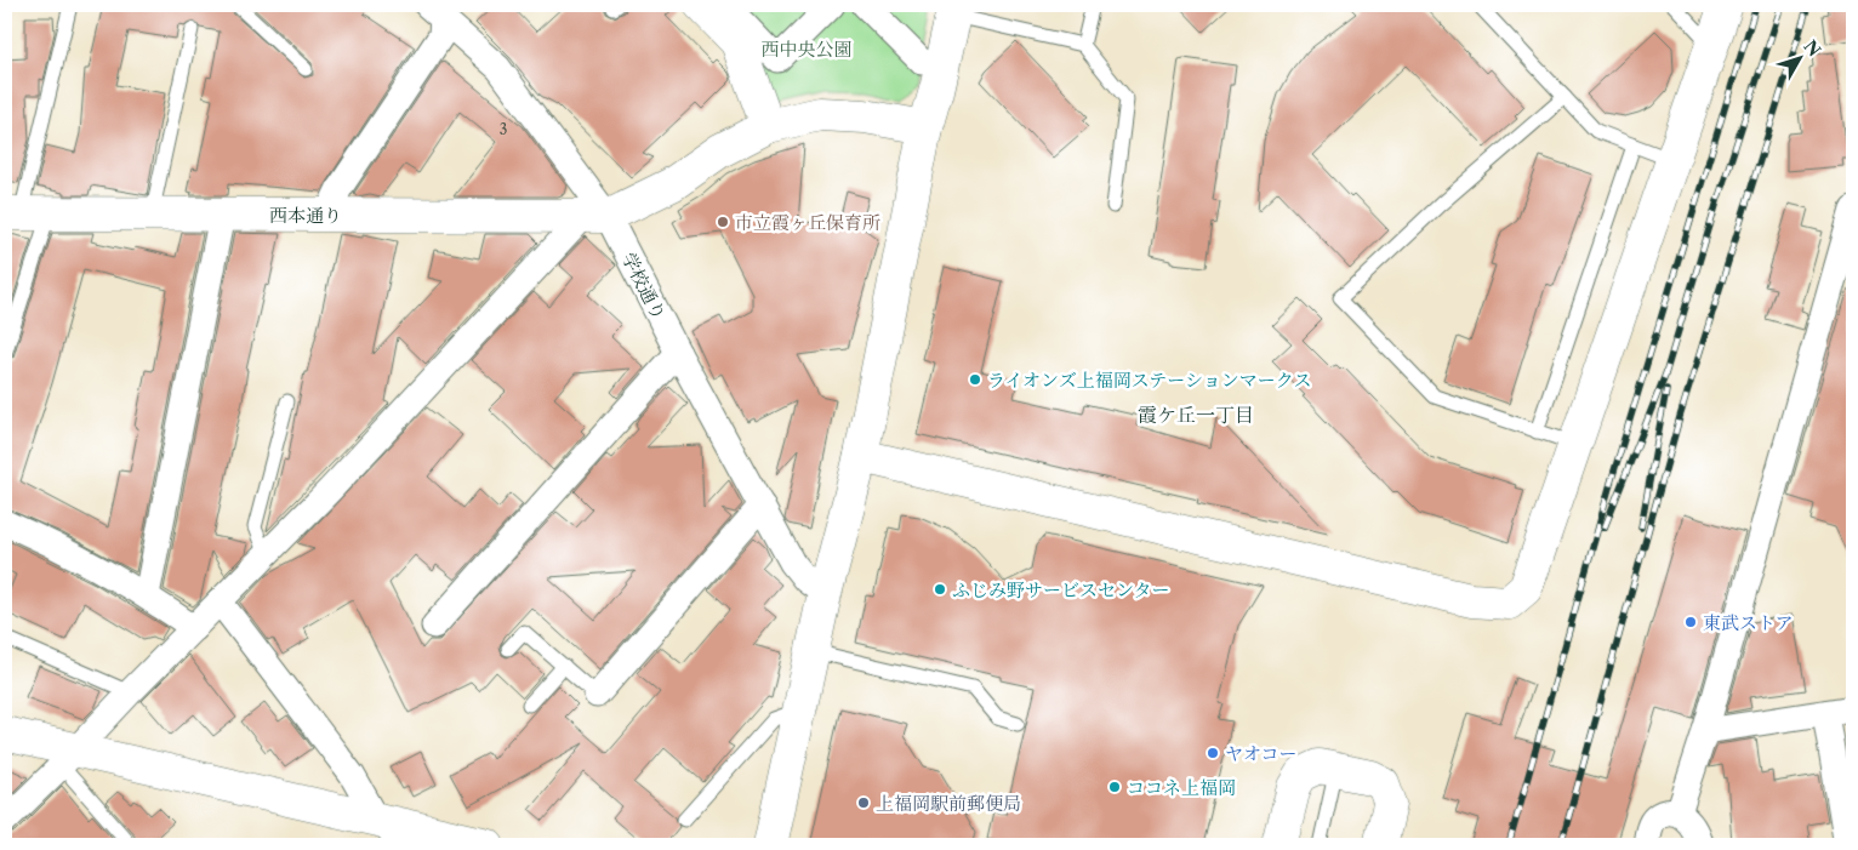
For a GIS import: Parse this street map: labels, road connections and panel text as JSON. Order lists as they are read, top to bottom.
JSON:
{
  "streets": {
    "street": ["西本通り", "学校通り"]
  },
  "crossings": [
    ["西本通り", "学校通り"]
  ],
  "districts": ["霞ケ丘一丁目"],
  "parks": ["西中央公園"],
  "places": [
    "市立霞ヶ丘保育所",
    "ライオンズ上福岡ステーションマークス",
    "ふじみ野サービスセンター",
    "東武ストア",
    "ヤオコー",
    "ココネ上福岡",
    "上福岡駅前郵便局"
  ],
  "house_numbers": ["3"],
  "north": "top right"
}
